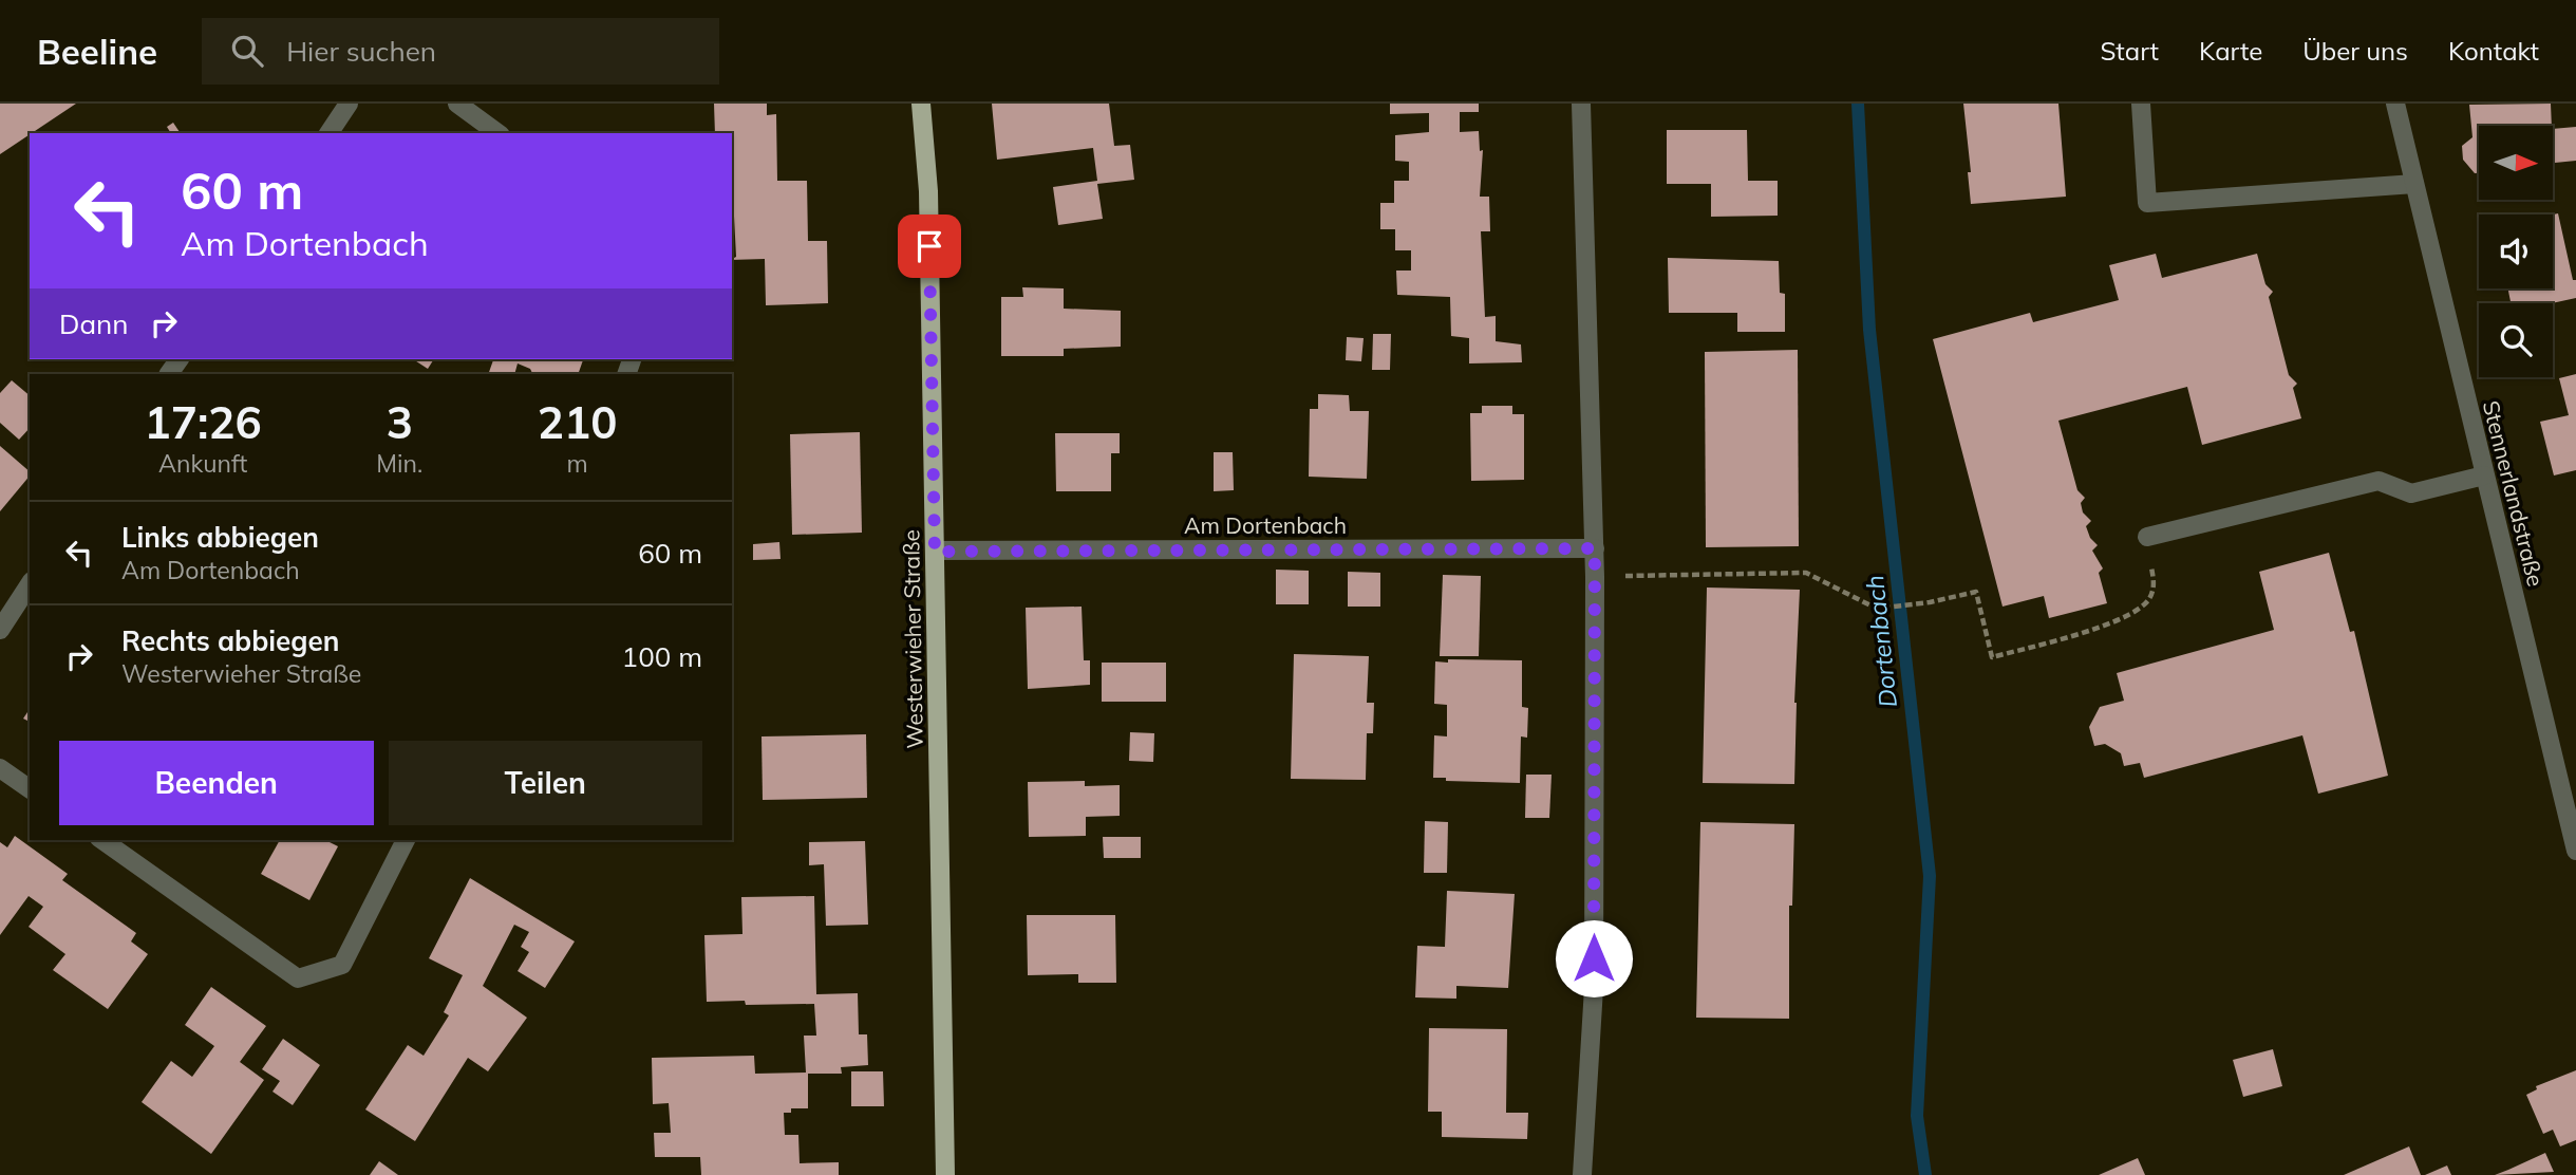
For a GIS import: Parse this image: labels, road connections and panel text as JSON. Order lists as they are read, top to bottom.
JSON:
{
  "streets": {
    "main road": ["Westerwieher Straße"],
    "street": ["Stennerlandstraße", "Am Dortenbach"]
  },
  "crossings": [
    ["Am Dortenbach", "Westerwieher Straße"]
  ],
  "water": ["Dortenbach"],
  "north": "right",
  "page": {
    "header": "Beeline",
    "search": "Hier suchen",
    "nav": [
      "Start",
      "Karte",
      "Über uns",
      "Kontakt"
    ],
    "turn": ["60 m", "Am Dortenbach"],
    "then": "Dann",
    "eta": [
      "17:26",
      "Ankunft",
      "3",
      "Min.",
      "210",
      "m"
    ],
    "list": [
      {
        "name": "Links abbiegen",
        "note": "Am Dortenbach",
        "value": "60 m"
      },
      {
        "name": "Rechts abbiegen",
        "note": "Westerwieher Straße",
        "value": "100 m"
      }
    ],
    "buttons": ["Beenden", "Teilen"]
  }
}
